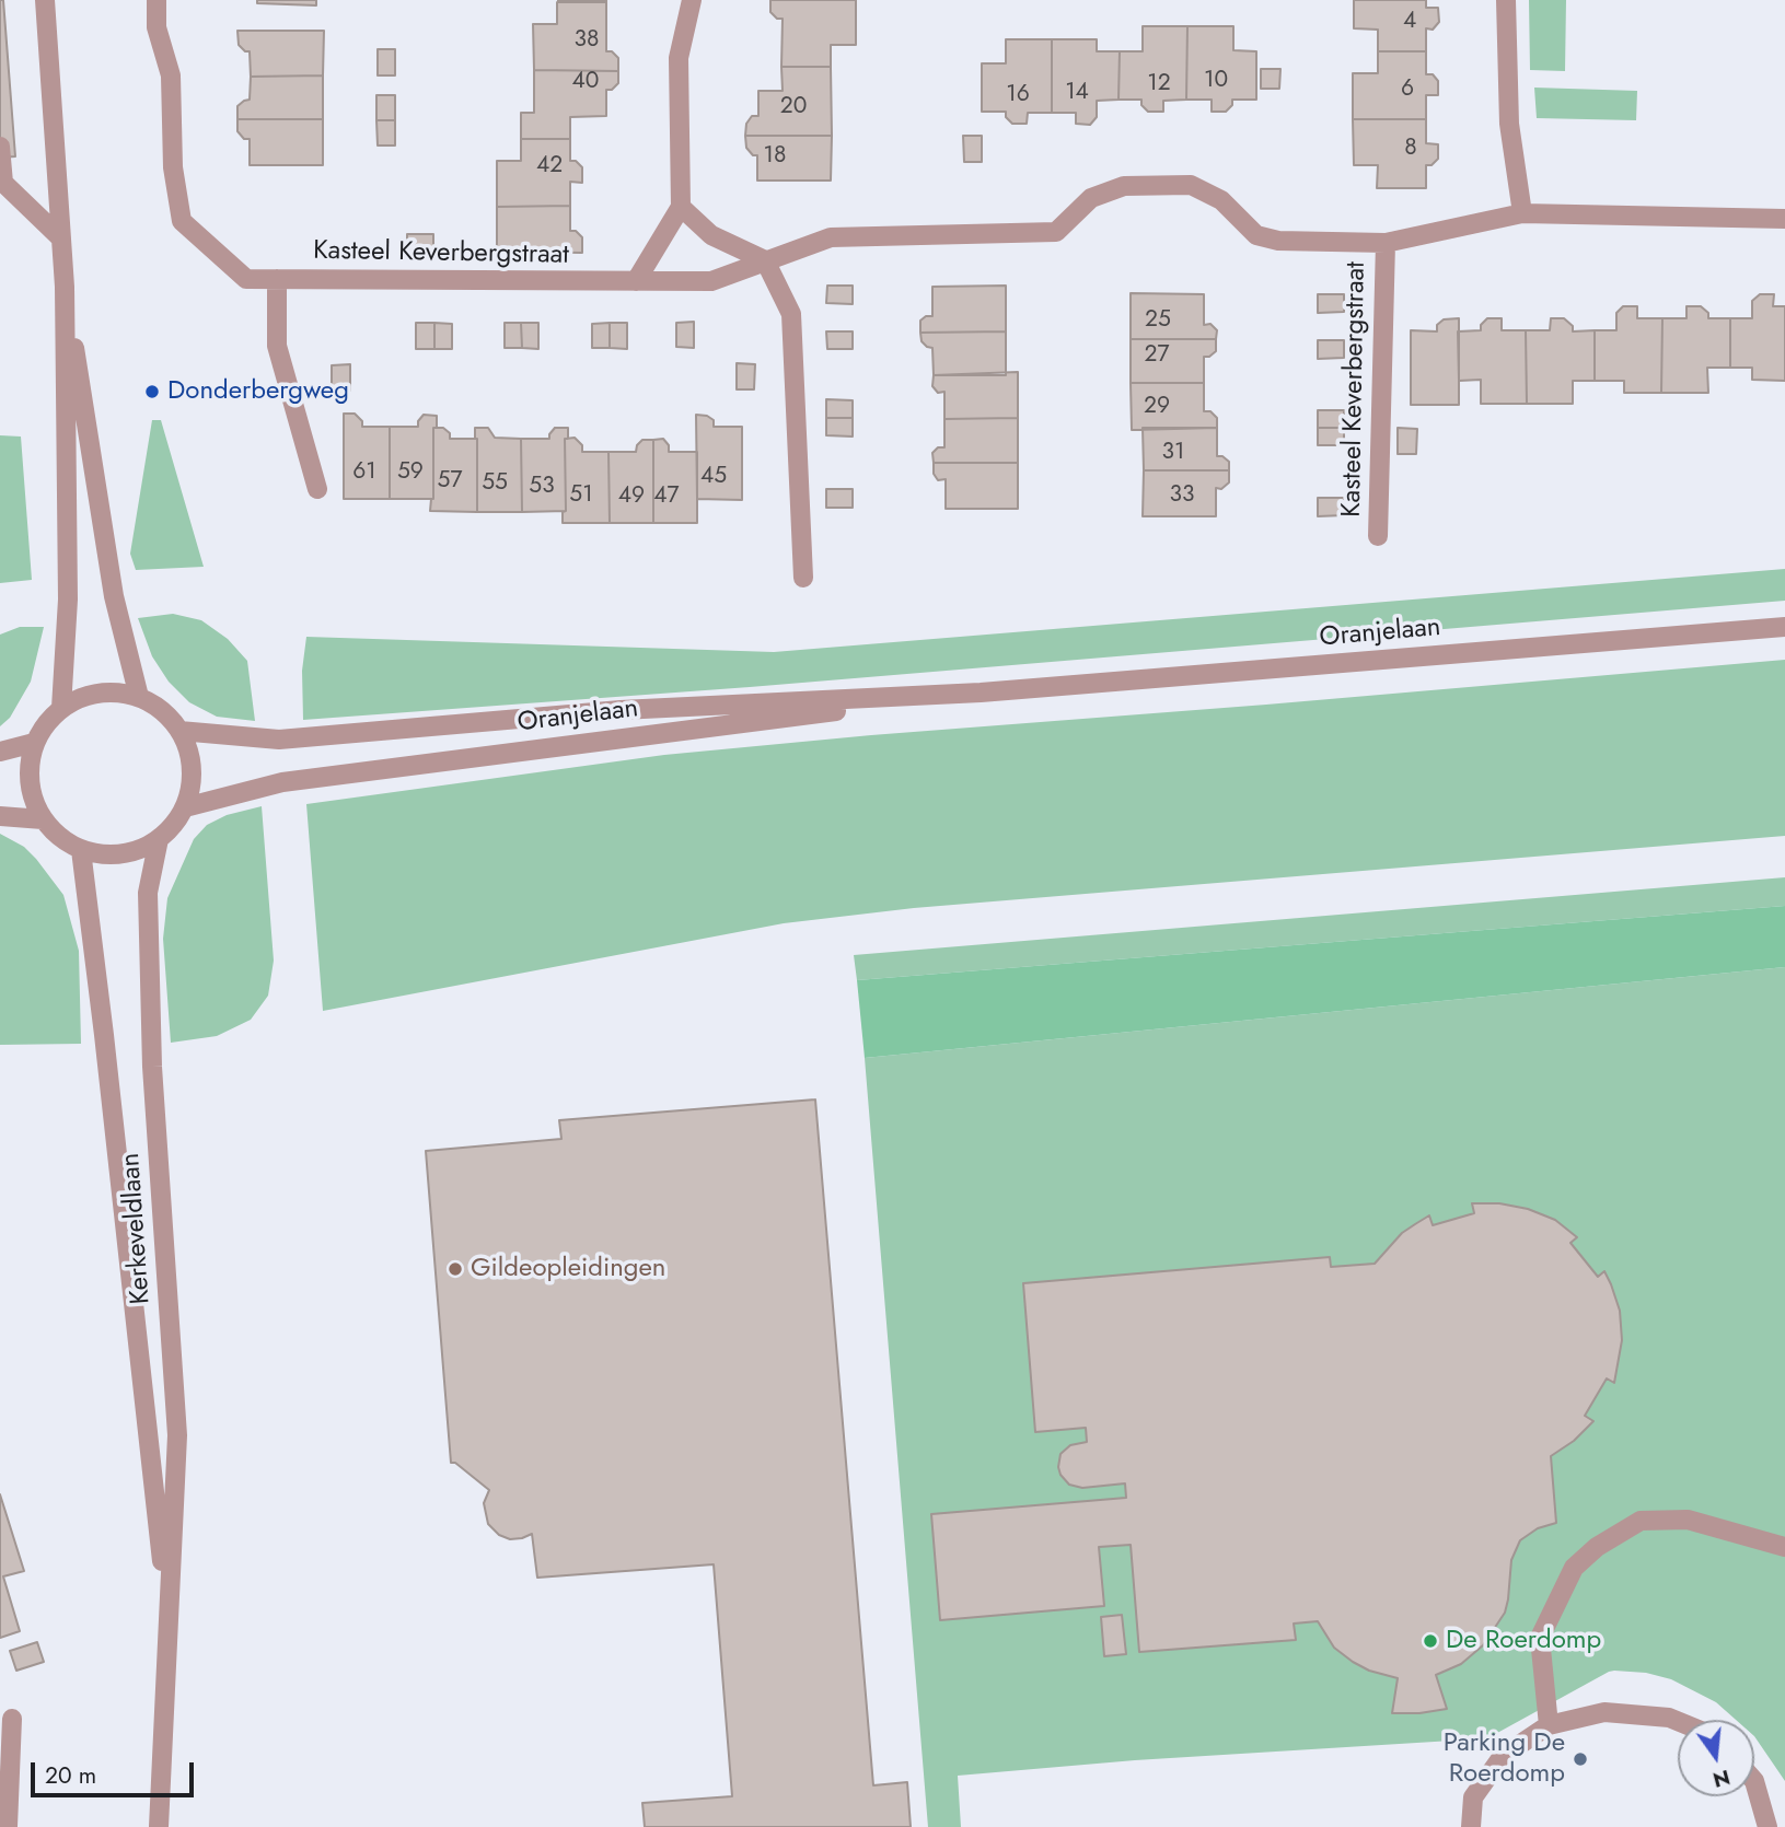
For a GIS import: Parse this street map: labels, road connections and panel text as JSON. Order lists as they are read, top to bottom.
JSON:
{
  "streets": {
    "street": ["Kasteel Keverbergstraat", "Oranjelaan", "Kerkeveldlaan"]
  },
  "crossings": [
    ["Oranjelaan", "Kerkeveldlaan"]
  ],
  "places": [
    "Donderbergweg",
    "Gildeopleidingen",
    "De Roerdomp",
    "Parking De Roerdomp"
  ],
  "house_numbers": [
    "4",
    "38",
    "10",
    "40",
    "12",
    "6",
    "14",
    "16",
    "20",
    "8",
    "18",
    "42",
    "25",
    "27",
    "29",
    "31",
    "61",
    "59",
    "45",
    "57",
    "55",
    "53",
    "51",
    "33",
    "49",
    "47"
  ],
  "scale_bar": "20 m",
  "north": "bottom"
}
